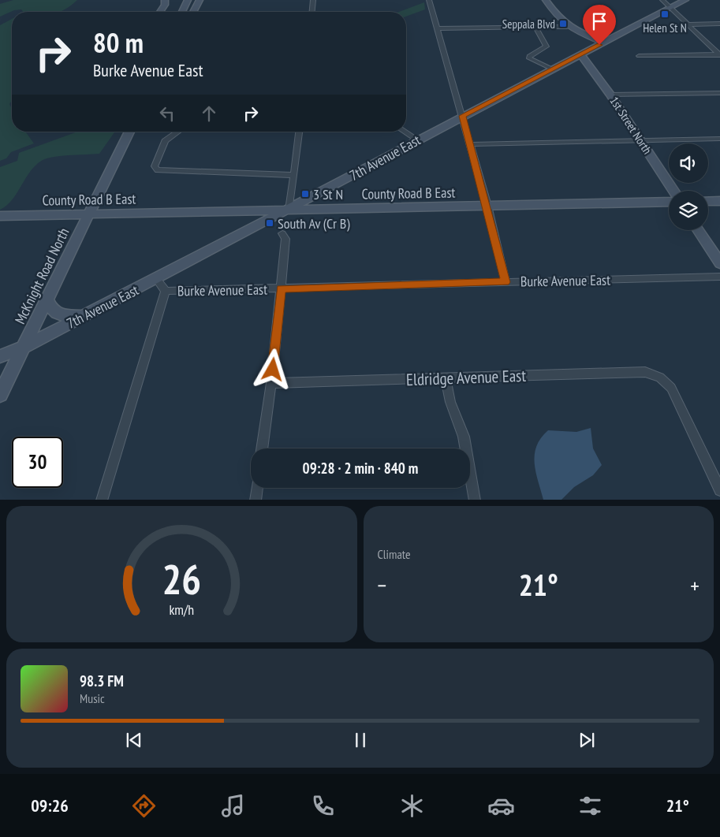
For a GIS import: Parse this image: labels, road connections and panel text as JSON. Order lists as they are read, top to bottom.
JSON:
{
  "streets": {
    "street": [
      "1st Street North",
      "7th Avenue East",
      "County Road B East",
      "McKnight Road North",
      "Burke Avenue East",
      "Eldridge Avenue East"
    ]
  },
  "crossings": [
    ["1st Street North", "7th Avenue East"],
    ["7th Avenue East", "County Road B East"],
    ["7th Avenue East", "McKnight Road North"],
    ["7th Avenue East", "Burke Avenue East"],
    ["County Road B East", "McKnight Road North"]
  ],
  "places": {
    "transit": [
      "Helen St N",
      "Seppala Blvd",
      "3 St N",
      "South Av (Cr B)"
    ]
  },
  "page": {
    "turn": ["80 m", "Burke Avenue East"],
    "limit": "30",
    "trip": "09:28 · 2 min · 840 m",
    "tile": "Climate",
    "heat": ["−", "21°", "+"],
    "song": ["98.3 FM", "Music"],
    "tabs": ["09:26", "21°"],
    "gauge": ["26", "km/h"]
  }
}
